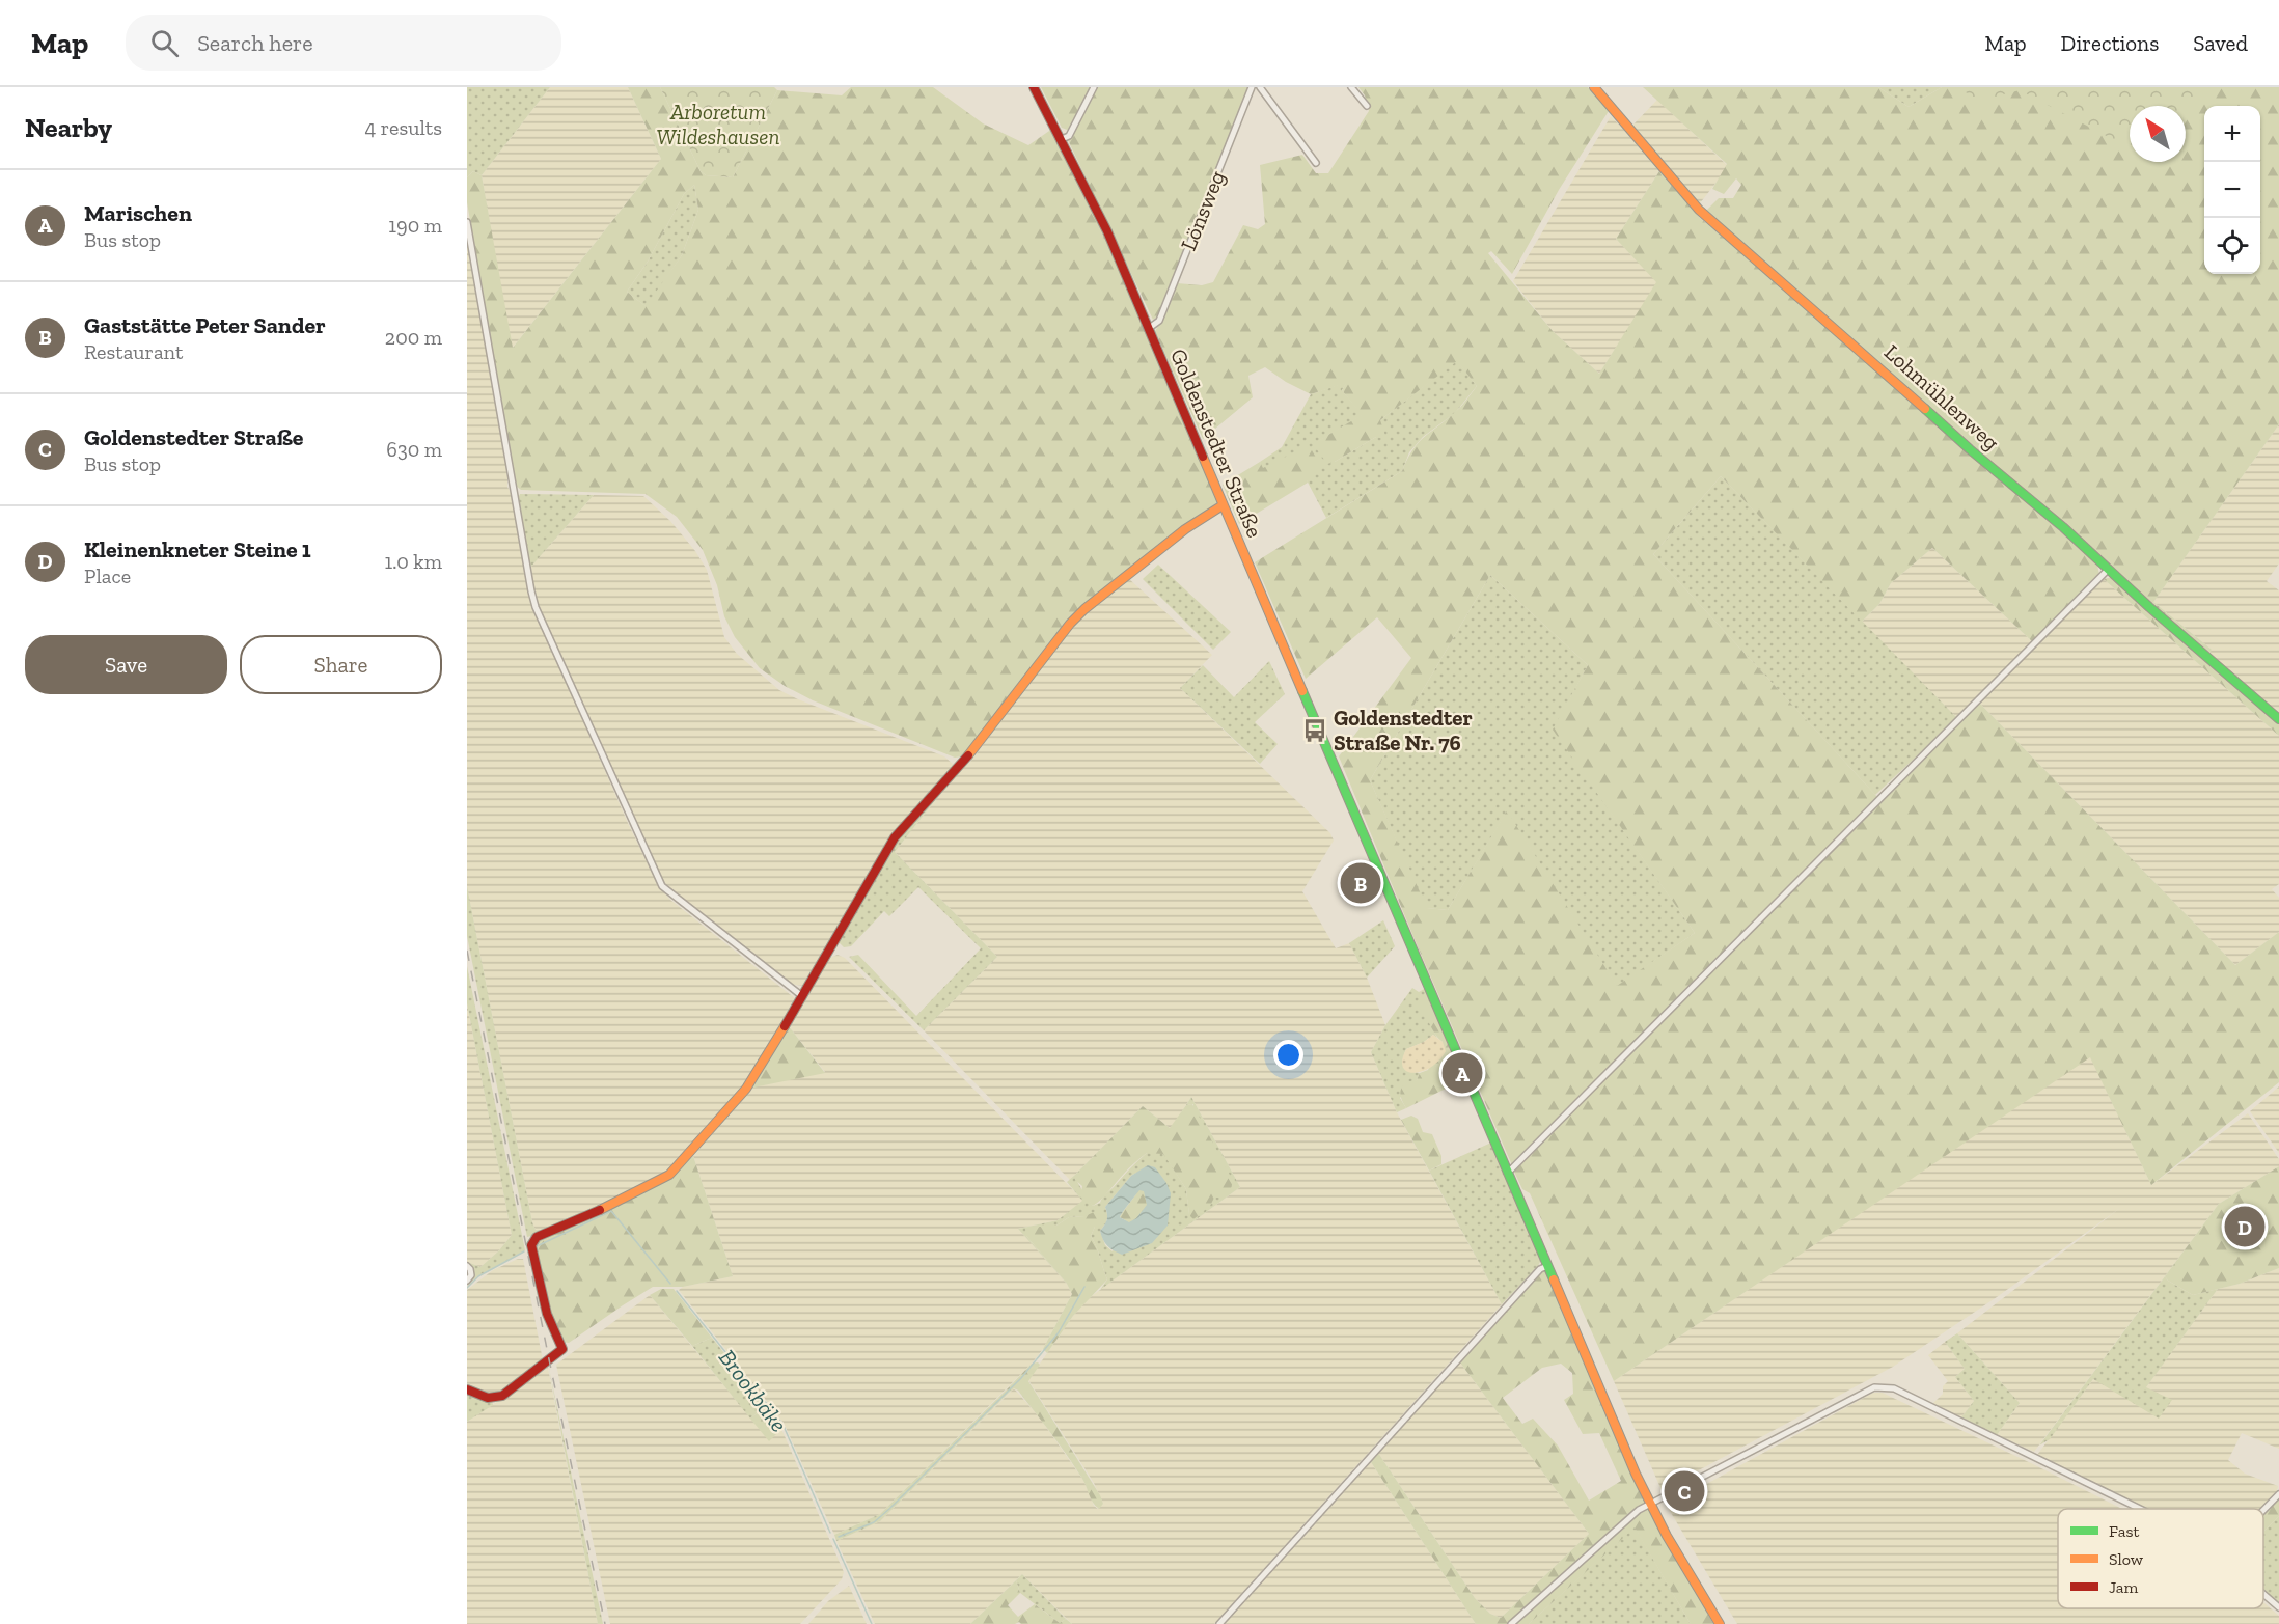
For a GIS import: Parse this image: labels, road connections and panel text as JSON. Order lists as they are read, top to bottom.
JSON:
{
  "streets": {
    "street": ["Lönsweg", "Lohmühlenweg", "Goldenstedter Straße"]
  },
  "crossings": [
    ["Lönsweg", "Goldenstedter Straße"]
  ],
  "water": ["Brookbäke"],
  "parks": ["Arboretum Wildeshausen"],
  "places": {
    "bus stop": ["Goldenstedter Straße Nr. 76"]
  },
  "legend": ["Fast", "Slow", "Jam"],
  "north": "top left",
  "page": {
    "header": "Map",
    "search": "Search here",
    "nav": ["Map", "Directions", "Saved"],
    "heading": ["Nearby", "4 results"],
    "map_buttons": ["+", "−"],
    "list": [
      {
        "mark": "A",
        "name": "Marischen",
        "note": "Bus stop",
        "value": "190 m"
      },
      {
        "mark": "B",
        "name": "Gaststätte Peter Sander",
        "note": "Restaurant",
        "value": "200 m"
      },
      {
        "mark": "C",
        "name": "Goldenstedter Straße",
        "note": "Bus stop",
        "value": "630 m"
      },
      {
        "mark": "D",
        "name": "Kleinenkneter Steine 1",
        "note": "Place",
        "value": "1.0 km"
      }
    ],
    "buttons": ["Save", "Share"],
    "pins": [
      "B",
      "A",
      "D",
      "C"
    ]
  }
}
